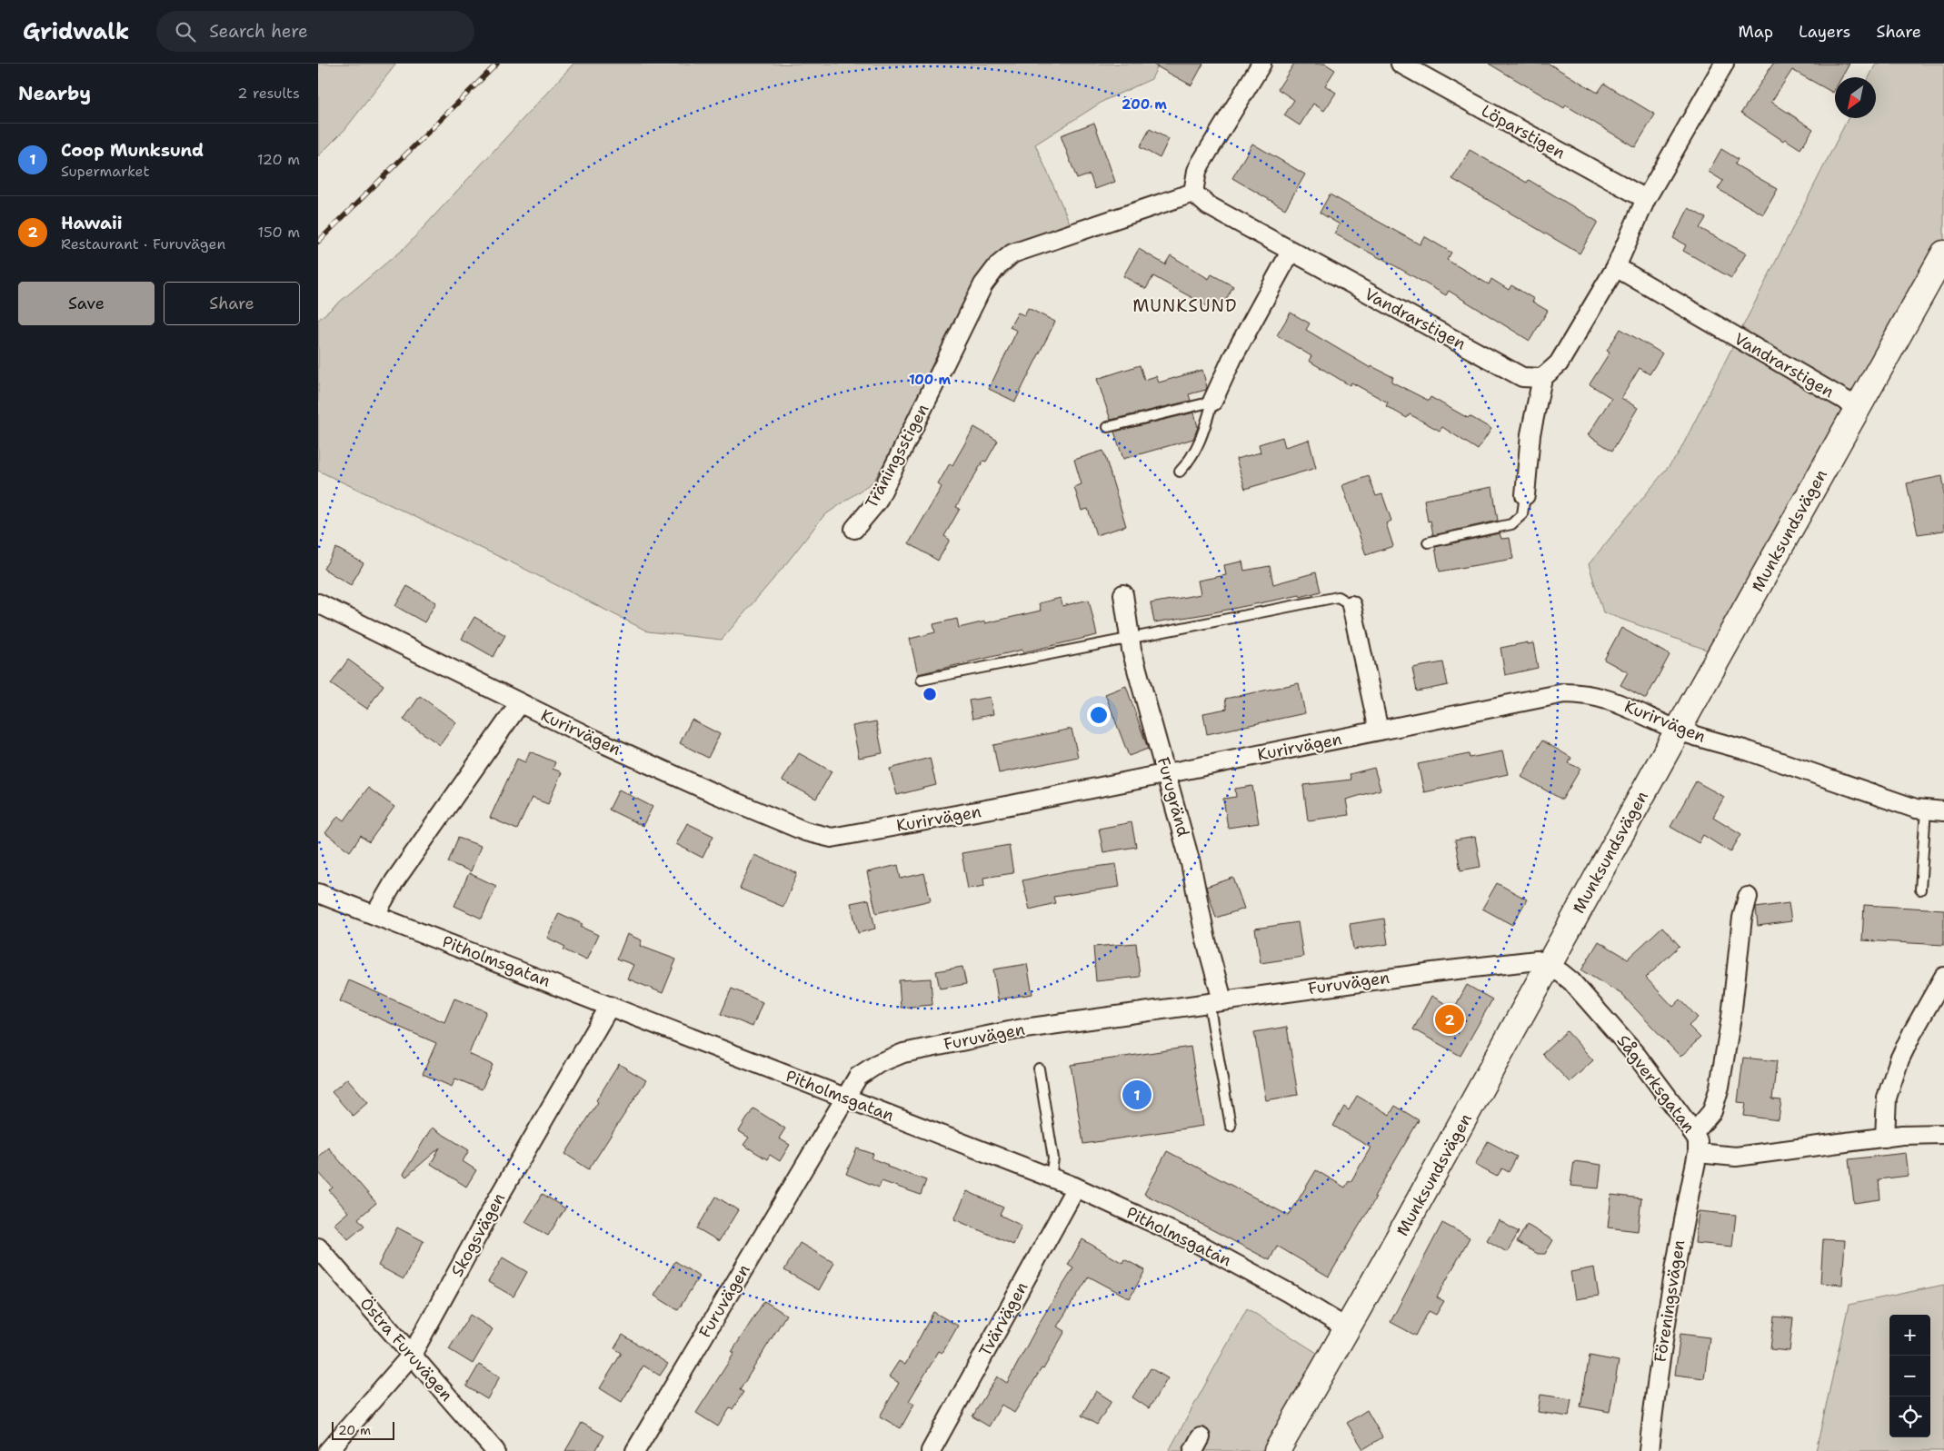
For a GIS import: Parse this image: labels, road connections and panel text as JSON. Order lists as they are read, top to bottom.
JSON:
{
  "streets": {
    "street": [
      "Löparstigen",
      "Vandrarstigen",
      "Träningsstigen",
      "Munksundsvägen",
      "Kurirvägen",
      "Furugränd",
      "Pitholmsgatan",
      "Furuvägen",
      "Sågverksgatan",
      "Skogsvägen",
      "Föreningsvägen",
      "Tvärvägen",
      "Östra Furuvägen"
    ]
  },
  "crossings": [
    ["Vandrarstigen", "Träningsstigen"],
    ["Vandrarstigen", "Munksundsvägen"],
    ["Munksundsvägen", "Kurirvägen"],
    ["Munksundsvägen", "Pitholmsgatan"],
    ["Munksundsvägen", "Furuvägen"],
    ["Munksundsvägen", "Sågverksgatan"],
    ["Kurirvägen", "Furugränd"],
    ["Furugränd", "Furuvägen"],
    ["Pitholmsgatan", "Furuvägen"],
    ["Pitholmsgatan", "Skogsvägen"],
    ["Pitholmsgatan", "Tvärvägen"],
    ["Furuvägen", "Sågverksgatan"],
    ["Sågverksgatan", "Föreningsvägen"],
    ["Skogsvägen", "Östra Furuvägen"]
  ],
  "districts": ["MUNKSUND"],
  "scale_bar": "20 m",
  "north": "bottom left",
  "page": {
    "header": "Gridwalk",
    "search": "Search here",
    "nav": ["Map", "Layers", "Share"],
    "heading": ["Nearby", "2 results"],
    "list": [
      {
        "mark": "1",
        "name": "Coop Munksund",
        "note": "Supermarket",
        "value": "120 m"
      },
      {
        "mark": "2",
        "name": "Hawaii",
        "note": "Restaurant · Furuvägen",
        "value": "150 m"
      }
    ],
    "buttons": ["Save", "Share"],
    "pins": ["2", "1"],
    "map_buttons": ["+", "−"],
    "scale": "20 m"
  },
  "rings": ["200 m", "100 m"]
}
